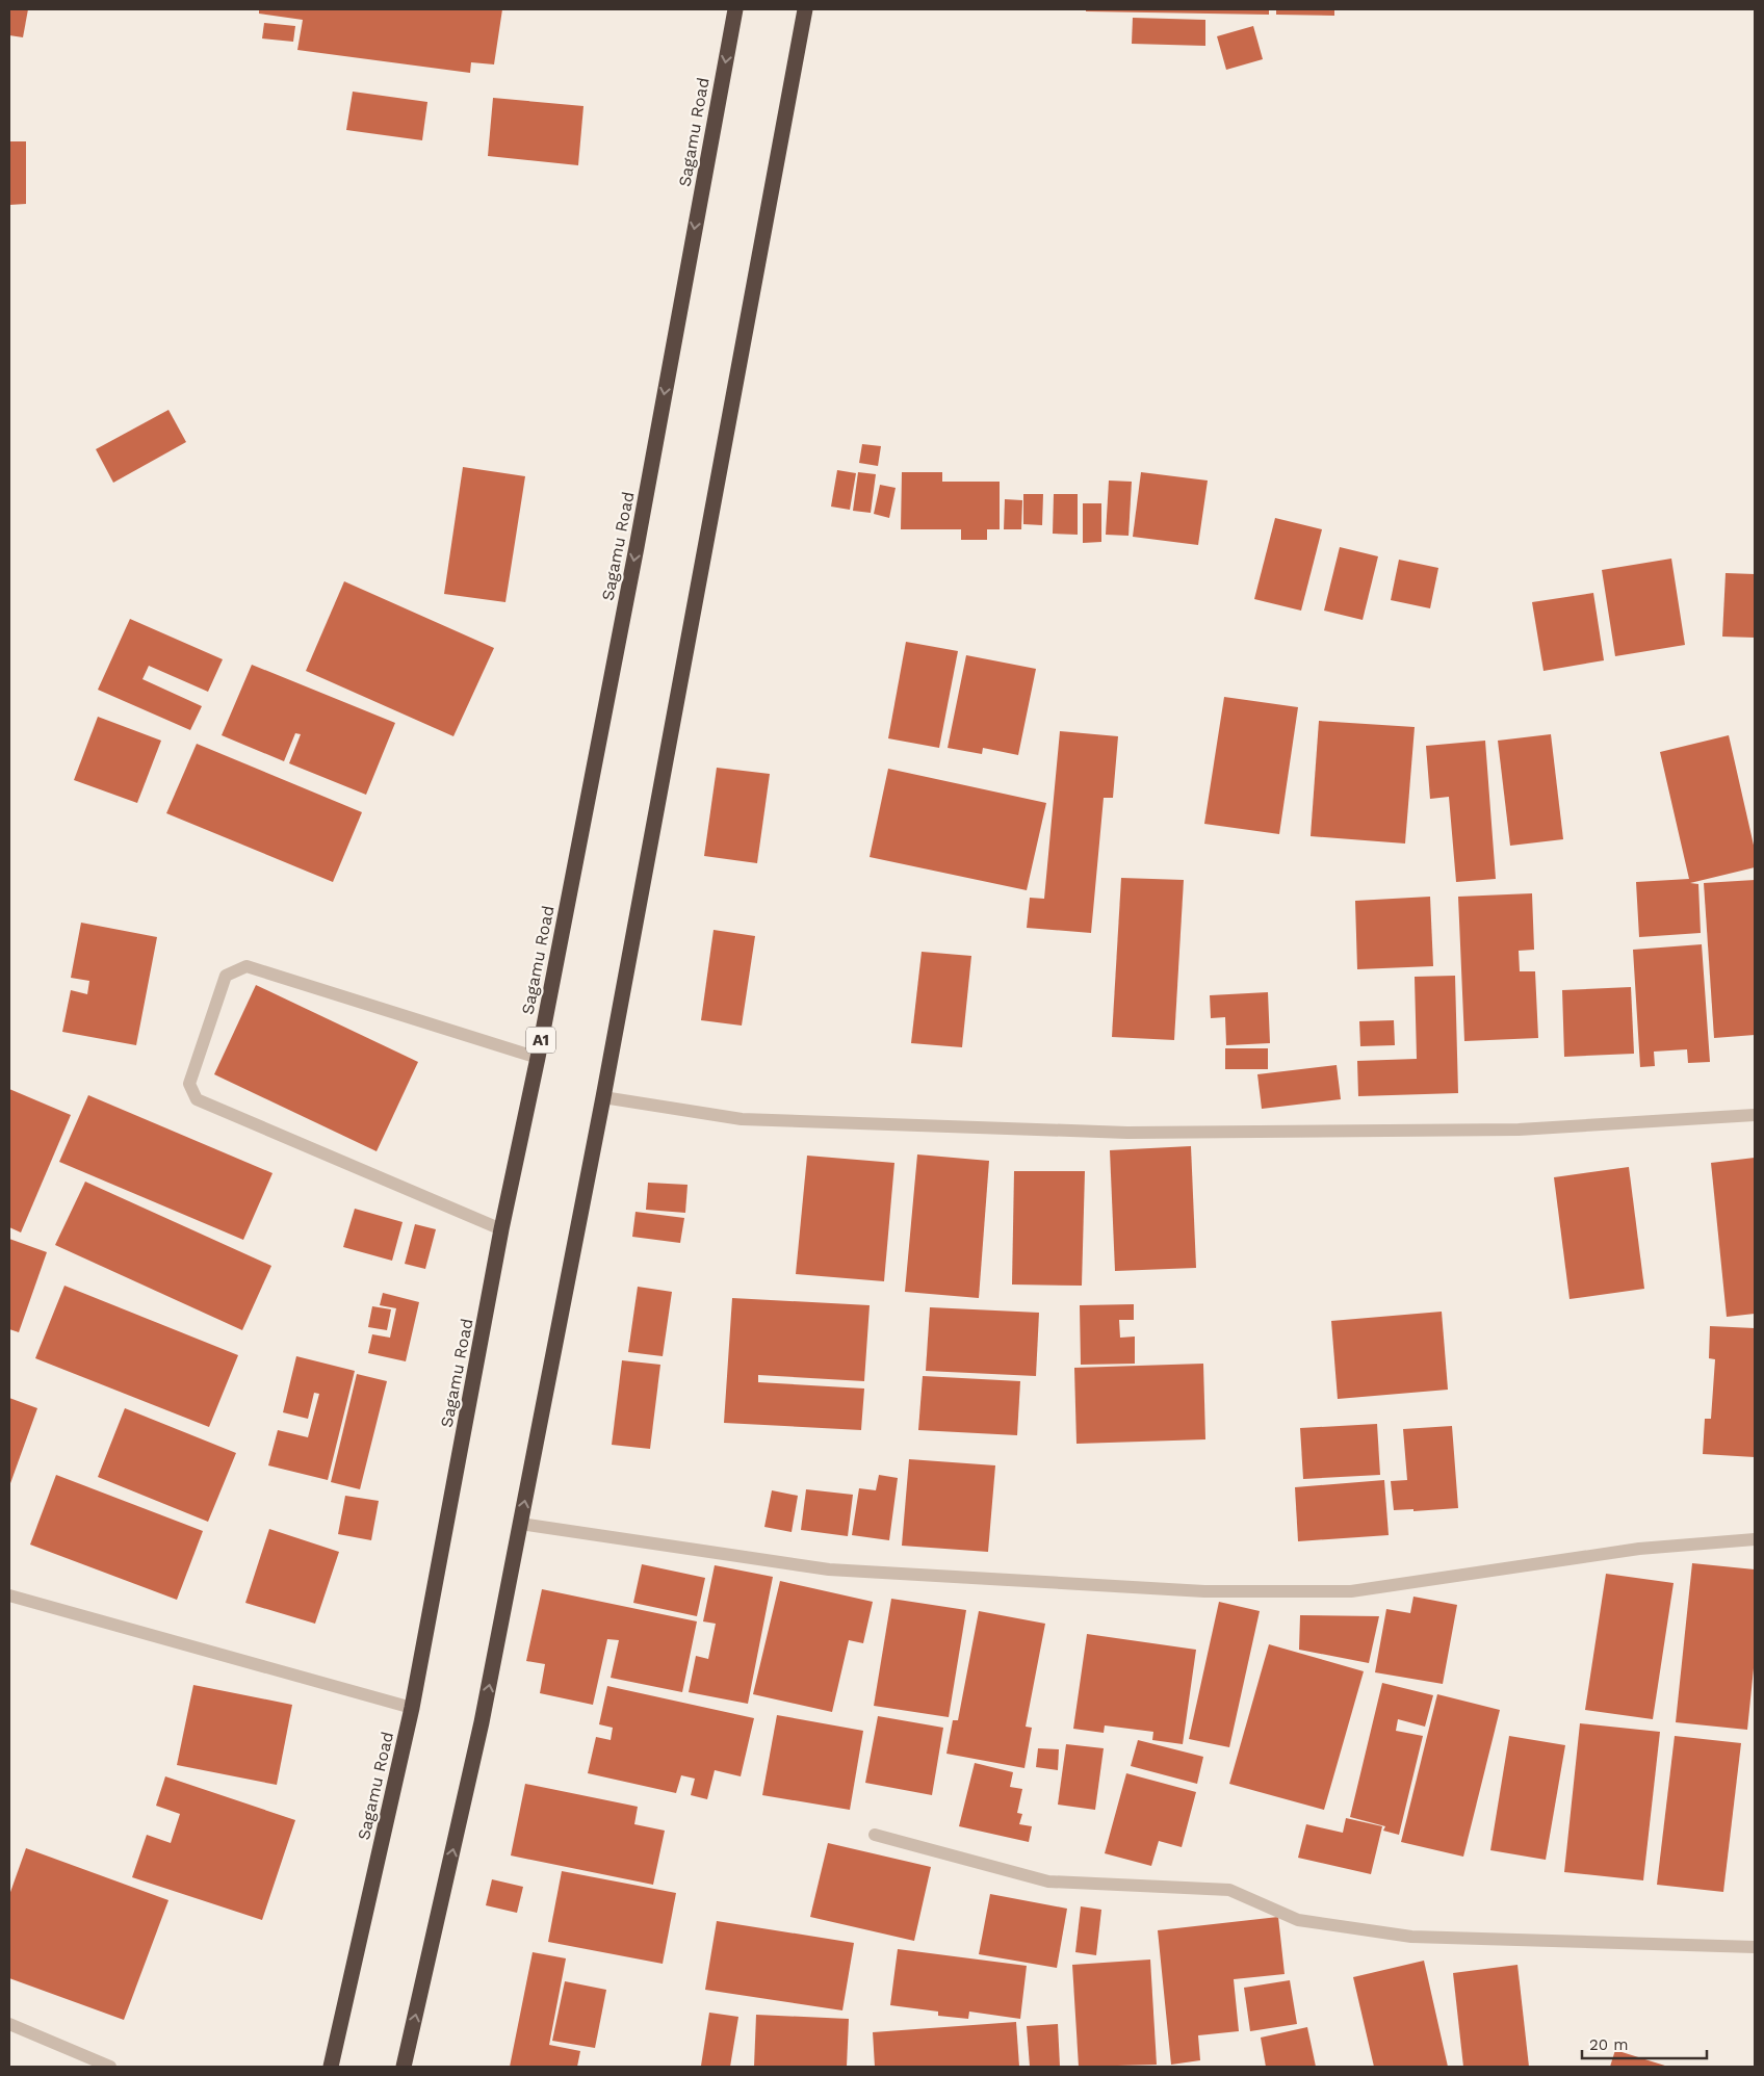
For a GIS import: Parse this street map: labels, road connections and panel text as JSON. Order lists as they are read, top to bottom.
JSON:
{
  "streets": {
    "highway": ["Sagamu Road", "A1"]
  },
  "scale_bar": "20 m"
}
